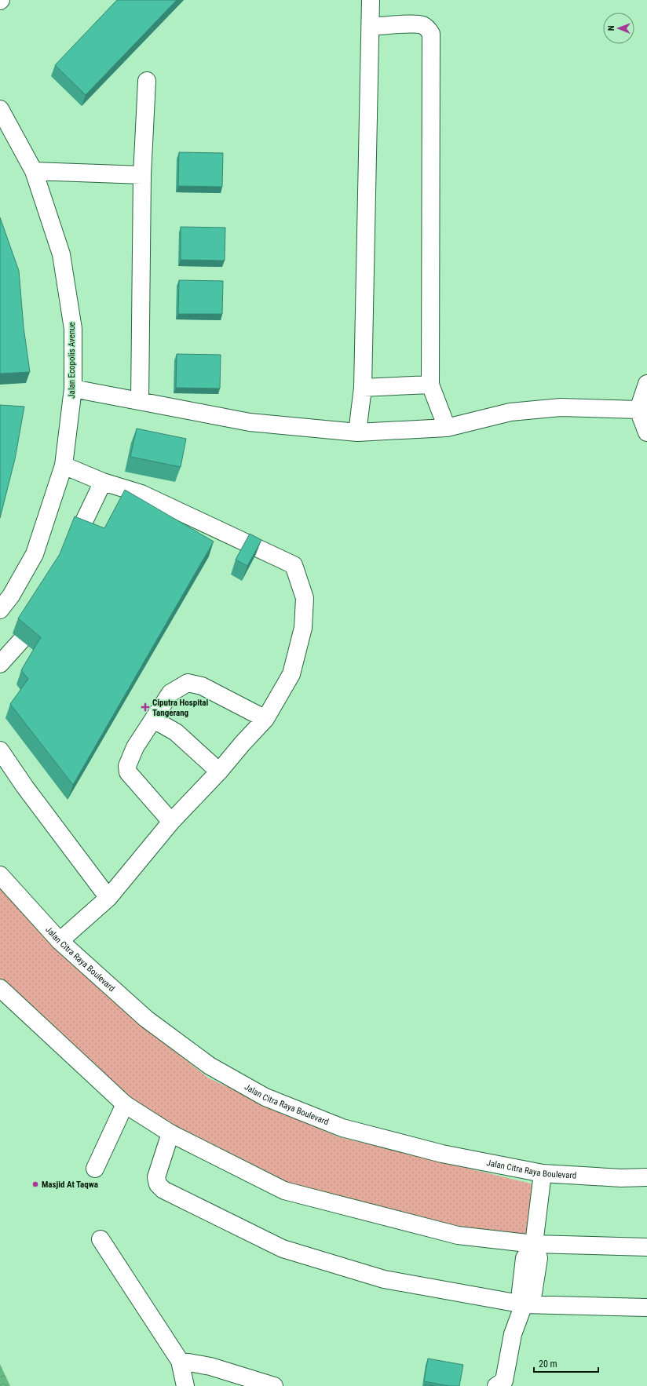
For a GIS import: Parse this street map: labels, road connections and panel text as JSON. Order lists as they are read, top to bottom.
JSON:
{
  "streets": {
    "street": ["Jalan Ecopolis Avenue", "Jalan Citra Raya Boulevard"]
  },
  "places": {
    "health": ["Ciputra Hospital Tangerang"],
    "other": ["Masjid At Taqwa"]
  },
  "scale_bar": "20 m",
  "north": "left"
}
